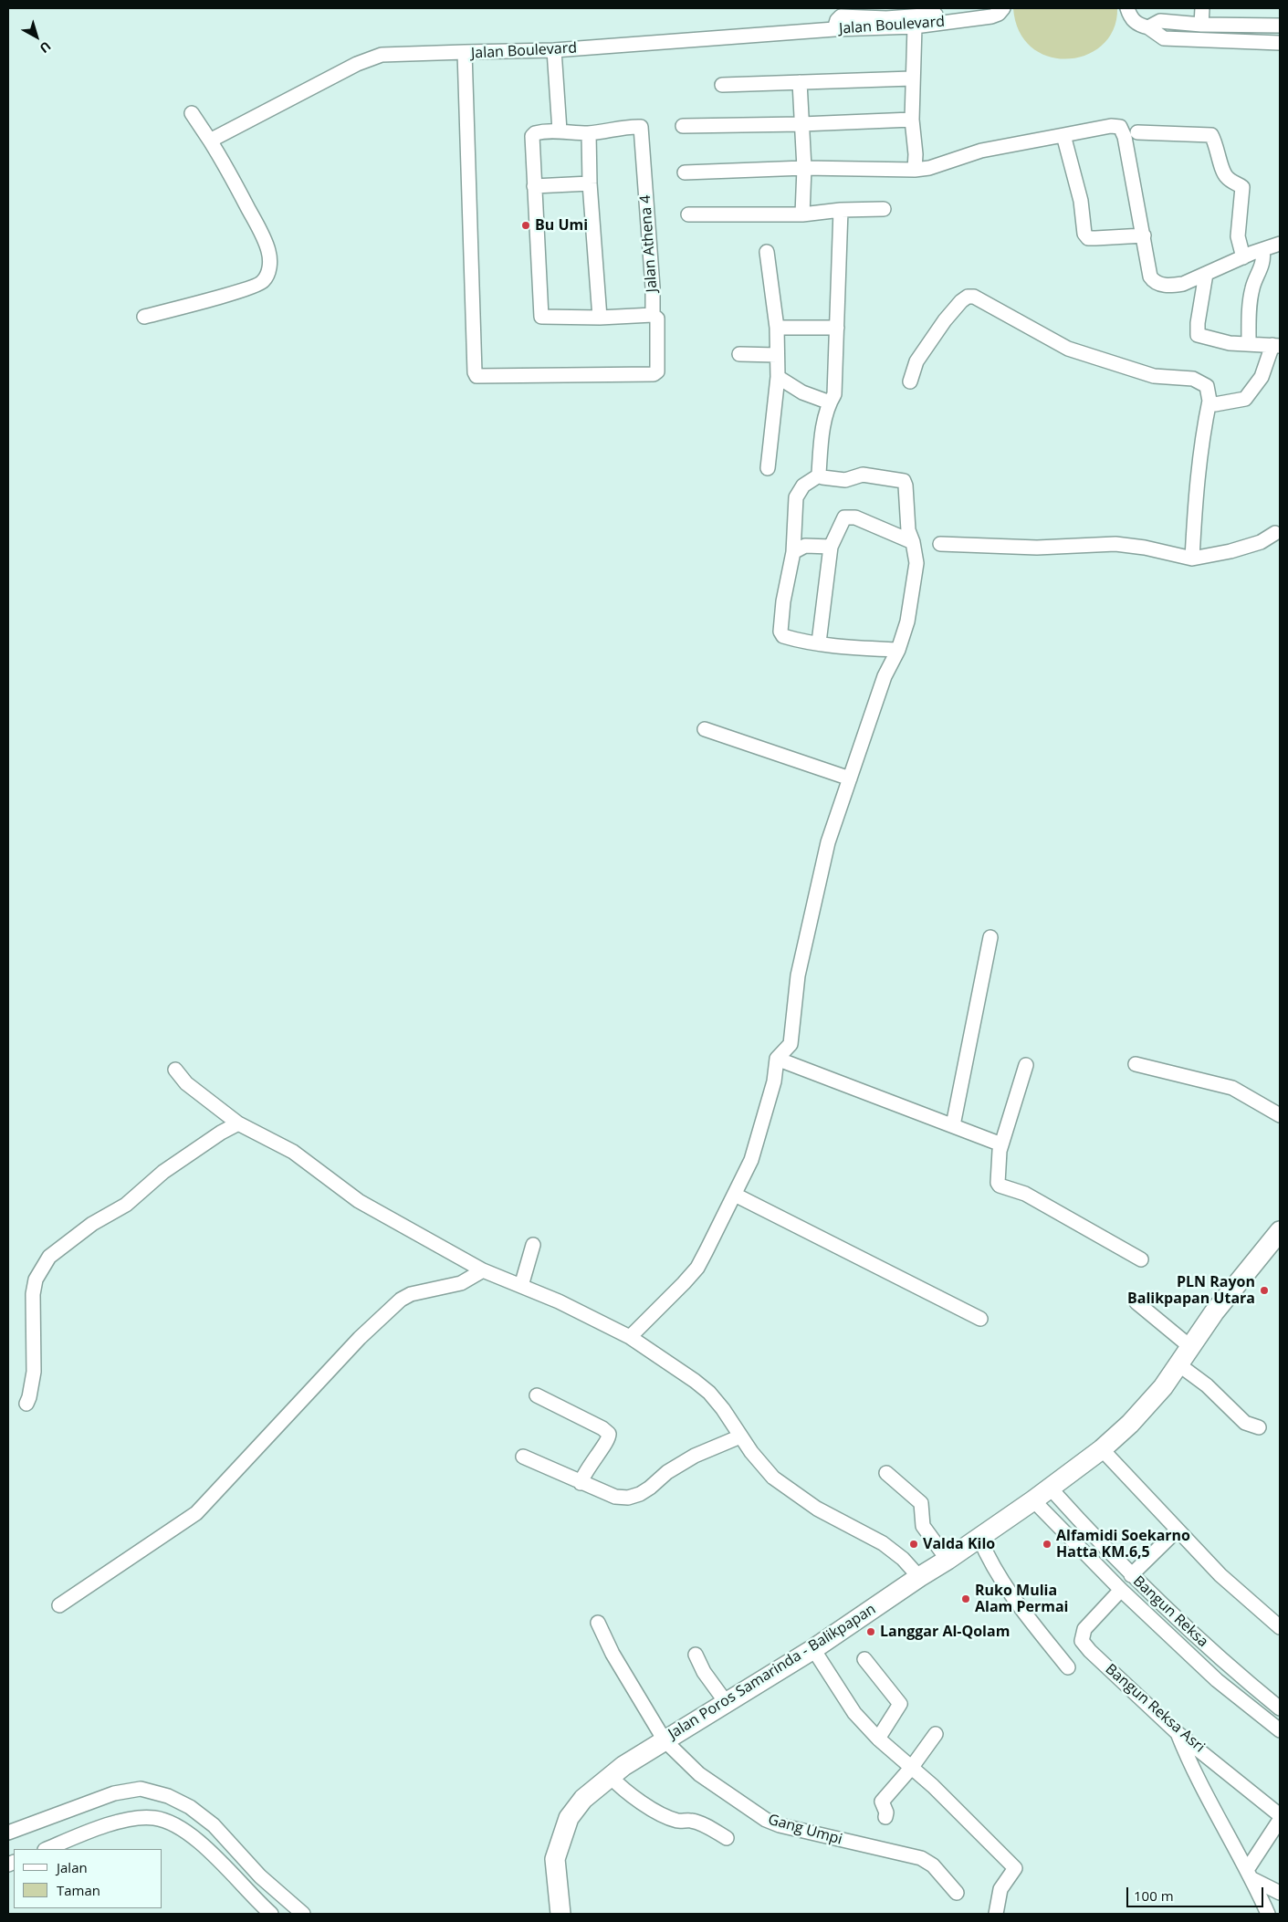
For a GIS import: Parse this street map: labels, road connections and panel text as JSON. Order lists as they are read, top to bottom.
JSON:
{
  "streets": {
    "highway": ["Jalan Poros Samarinda - Balikpapan"],
    "street": [
      "Jalan Boulevard",
      "Jalan Athena 4",
      "Bangun Reksa",
      "Bangun Reksa Asri",
      "Gang Umpi"
    ]
  },
  "crossings": [
    ["Jalan Boulevard", "Jalan Athena 4"],
    ["Bangun Reksa", "Jalan Poros Samarinda - Balikpapan"],
    ["Jalan Poros Samarinda - Balikpapan", "Gang Umpi"]
  ],
  "places": [
    "Bu Umi",
    "PLN Rayon Balikpapan Utara",
    "Valda Kilo",
    "Alfamidi Soekarno Hatta KM.6,5",
    "Ruko Mulia Alam Permai",
    "Langgar Al-Qolam"
  ],
  "legend": ["Jalan", "Taman"],
  "scale_bar": "100 m",
  "north": "bottom right"
}
